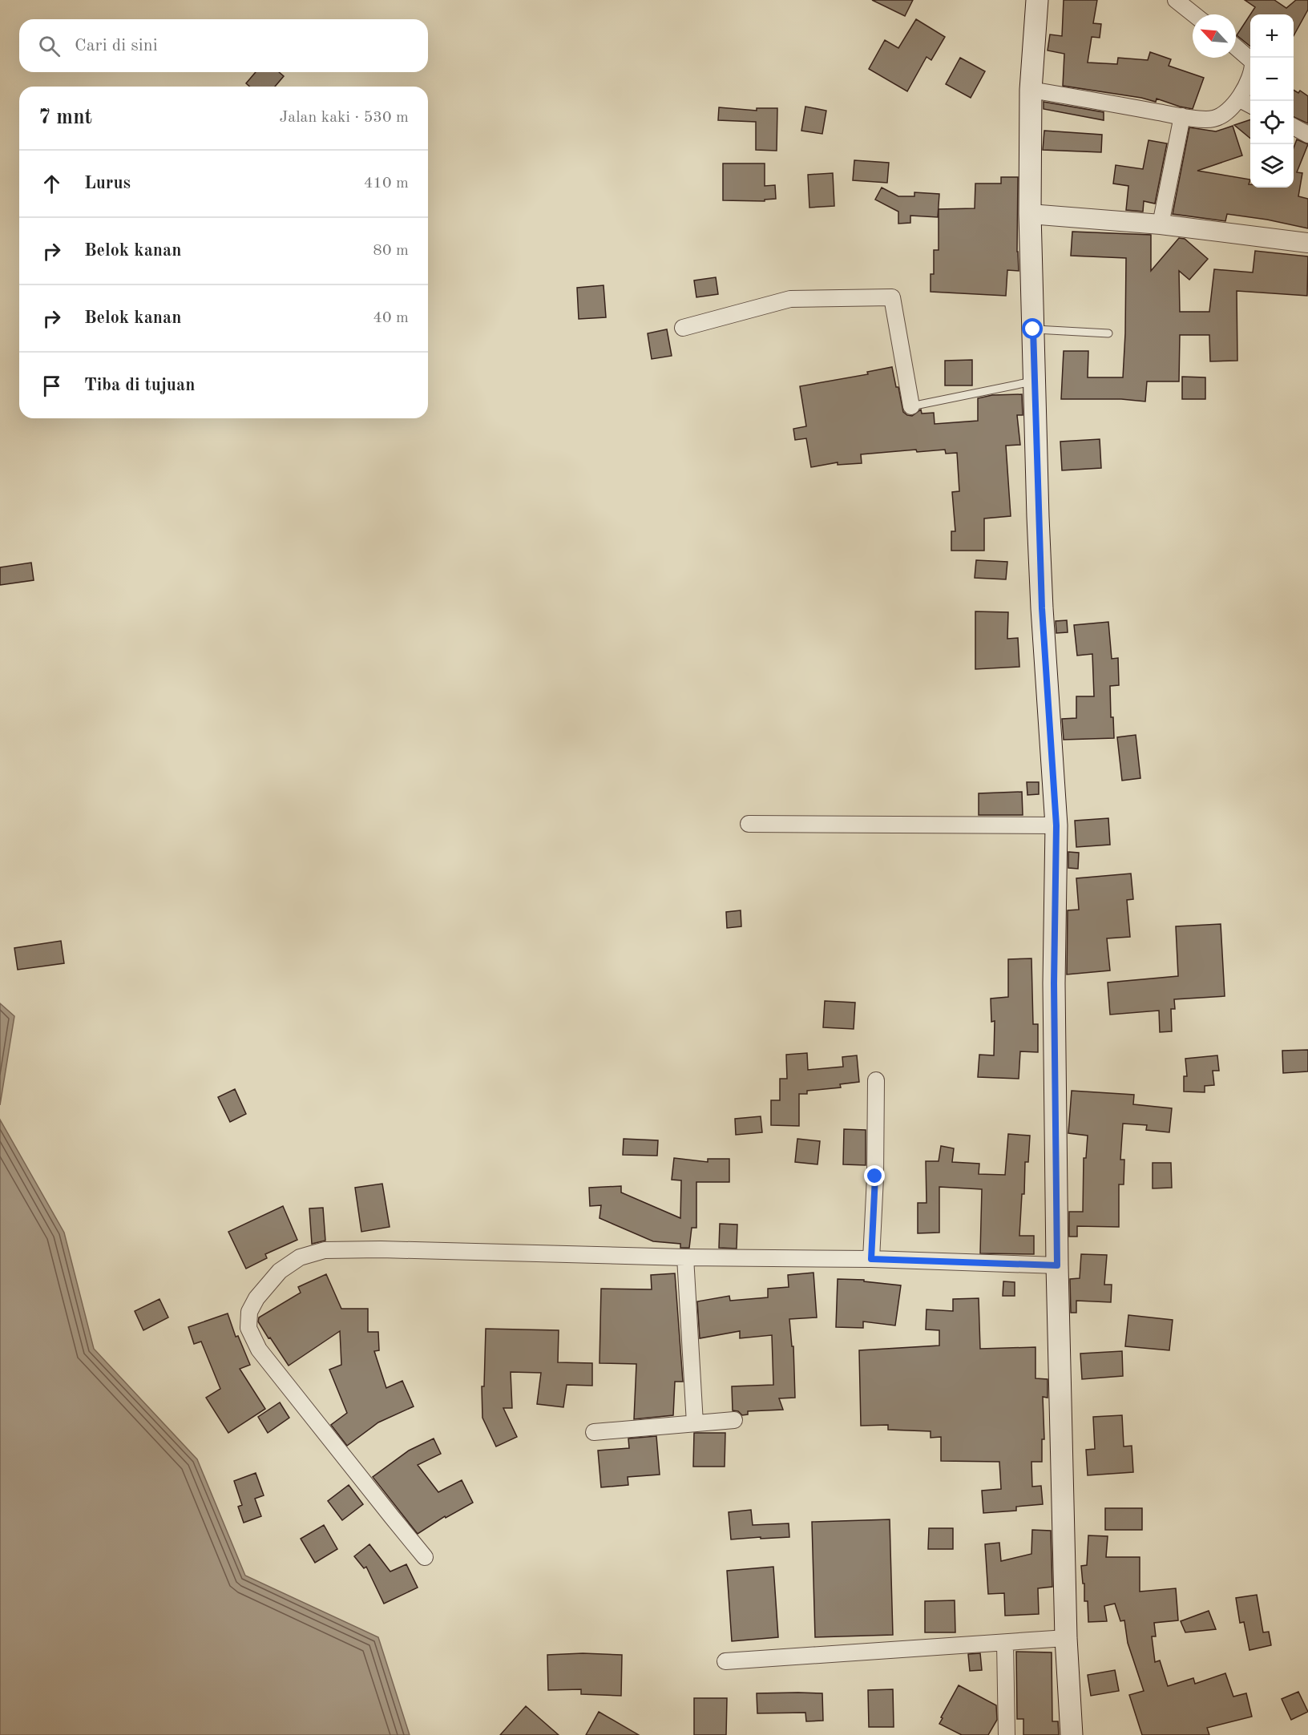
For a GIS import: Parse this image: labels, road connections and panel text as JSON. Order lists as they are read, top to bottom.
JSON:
{
  "north": "top left",
  "page": {
    "map_buttons": ["+", "−"],
    "search": "Cari di sini",
    "heading": ["7 mnt", "Jalan kaki · 530 m"],
    "list": [
      ["Lurus", "410 m"],
      ["Belok kanan", "80 m"],
      ["Belok kanan", "40 m"],
      "Tiba di tujuan"
    ]
  }
}
